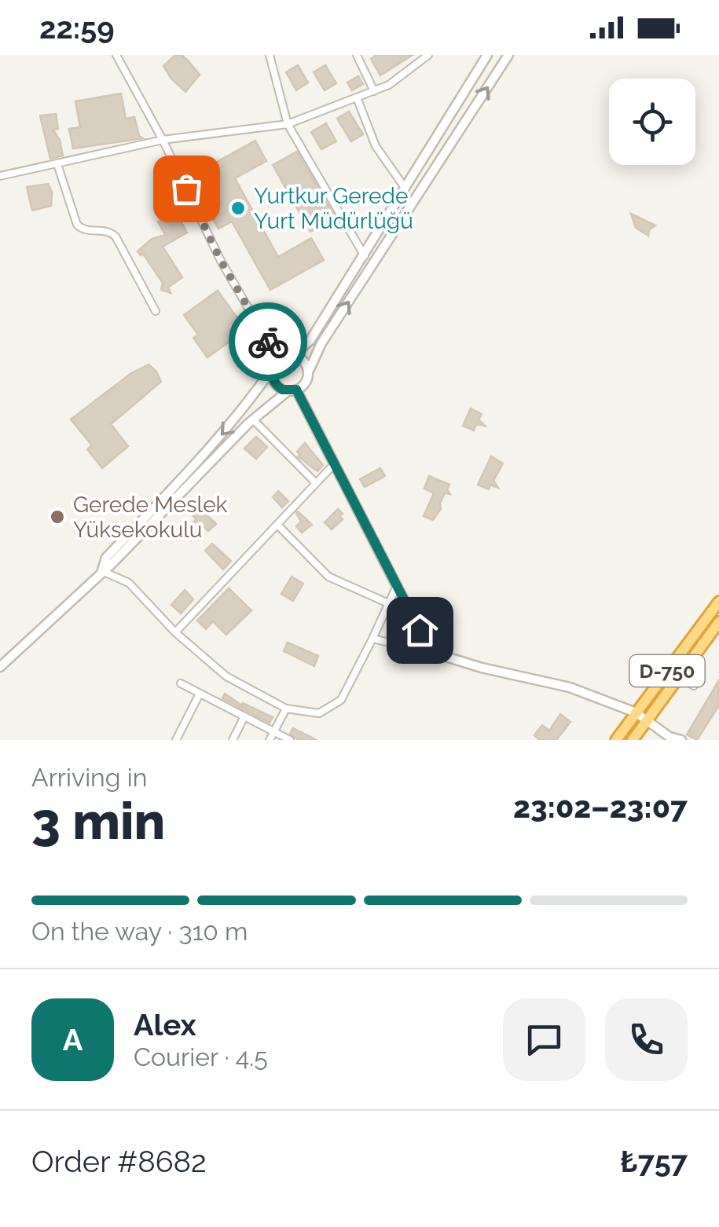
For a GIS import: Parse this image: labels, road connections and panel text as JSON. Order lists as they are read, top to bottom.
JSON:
{
  "streets": {
    "highway": ["D-750"]
  },
  "places": ["Yurtkur Gerede Yurt Müdürlüğü", "Gerede Meslek Yüksekokulu"],
  "page": {
    "status": "22:59",
    "heading": ["3 min", "Arriving in", "23:02–23:07"],
    "panel": [
      "Alex",
      "Courier · 4.5",
      "Order #8682",
      "₺757"
    ],
    "bar": "On the way · 310 m",
    "round": "A"
  }
}
